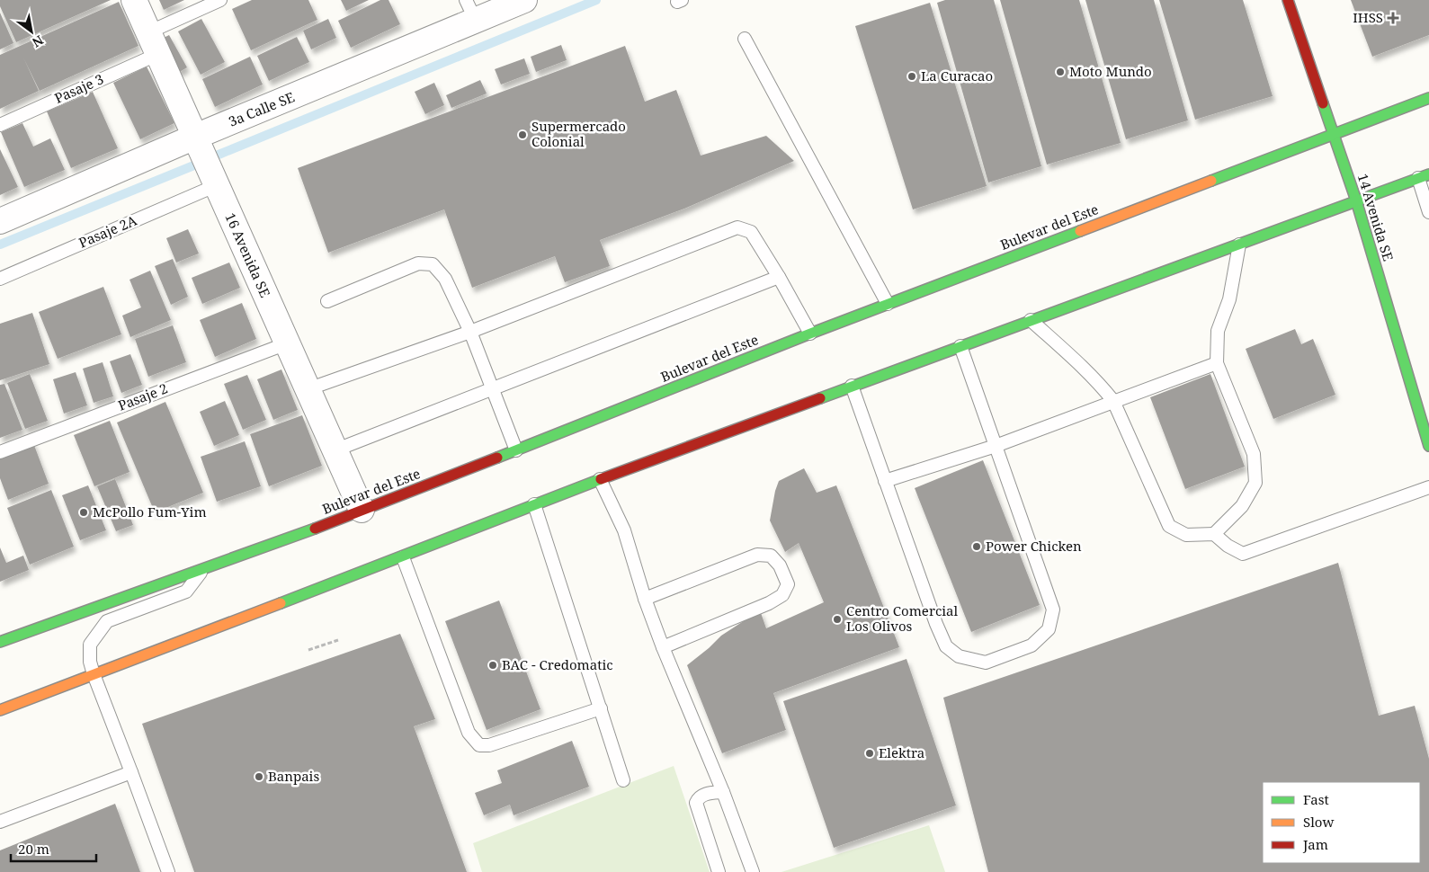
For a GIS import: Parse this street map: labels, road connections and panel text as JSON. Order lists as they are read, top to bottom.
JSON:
{
  "streets": {
    "main road": ["14 Avenida SE", "Bulevar del Este"],
    "street": ["3a Calle SE", "16 Avenida SE"],
    "lane": ["Pasaje 3", "Pasaje 2A", "Pasaje 2"]
  },
  "crossings": [
    ["Pasaje 3", "16 Avenida SE"],
    ["3a Calle SE", "16 Avenida SE"],
    ["14 Avenida SE", "Bulevar del Este"],
    ["Bulevar del Este", "16 Avenida SE"],
    ["Pasaje 2A", "16 Avenida SE"],
    ["16 Avenida SE", "Pasaje 2"]
  ],
  "places": {
    "health": ["IHSS"],
    "other": [
      "Moto Mundo",
      "La Curacao",
      "Supermercado Colonial",
      "McPollo Fum-Yim",
      "Power Chicken",
      "Centro Comercial Los Olivos",
      "BAC - Credomatic",
      "Elektra",
      "Banpais"
    ]
  },
  "legend": ["Fast", "Slow", "Jam"],
  "scale_bar": "20 m",
  "north": "bottom right"
}
